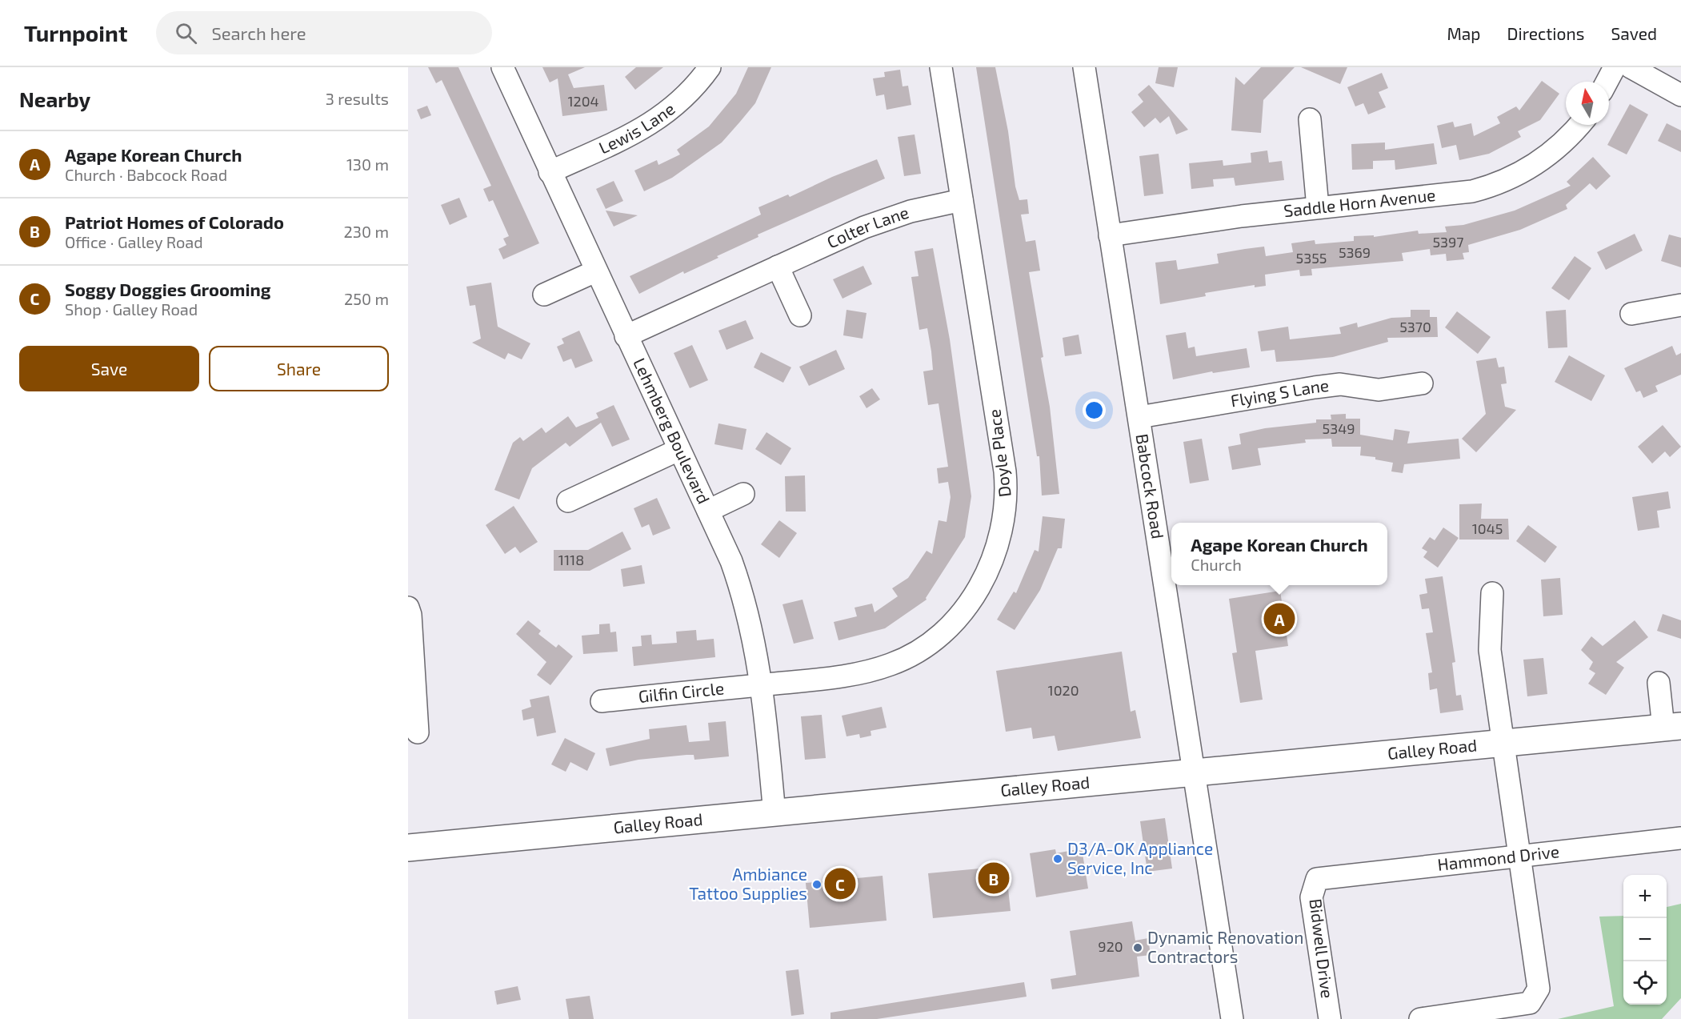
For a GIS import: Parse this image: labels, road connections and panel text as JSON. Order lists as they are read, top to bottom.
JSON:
{
  "streets": {
    "main road": ["Galley Road"],
    "street": [
      "Lewis Lane",
      "Saddle Horn Avenue",
      "Colter Lane",
      "Flying S Lane",
      "Lehmberg Boulevard",
      "Doyle Place",
      "Babcock Road",
      "Gilfin Circle",
      "Hammond Drive",
      "Bidwell Drive"
    ]
  },
  "crossings": [
    ["Lewis Lane", "Lehmberg Boulevard"],
    ["Saddle Horn Avenue", "Babcock Road"],
    ["Colter Lane", "Lehmberg Boulevard"],
    ["Colter Lane", "Doyle Place"],
    ["Flying S Lane", "Babcock Road"],
    ["Lehmberg Boulevard", "Doyle Place"],
    ["Lehmberg Boulevard", "Gilfin Circle"],
    ["Lehmberg Boulevard", "Galley Road"],
    ["Doyle Place", "Gilfin Circle"],
    ["Babcock Road", "Galley Road"],
    ["Hammond Drive", "Bidwell Drive"]
  ],
  "places": ["D3/A-OK Appliance Service, Inc", "Ambiance Tattoo Supplies", "Dynamic Renovation Contractors"],
  "house_numbers": [
    "1204",
    "5397",
    "5369",
    "5355",
    "5370",
    "5349",
    "1045",
    "1118",
    "1020",
    "920"
  ],
  "north": "top",
  "page": {
    "header": "Turnpoint",
    "search": "Search here",
    "nav": ["Map", "Directions", "Saved"],
    "heading": ["Nearby", "3 results"],
    "list": [
      {
        "mark": "A",
        "name": "Agape Korean Church",
        "note": "Church · Babcock Road",
        "value": "130 m"
      },
      {
        "mark": "B",
        "name": "Patriot Homes of Colorado",
        "note": "Office · Galley Road",
        "value": "230 m"
      },
      {
        "mark": "C",
        "name": "Soggy Doggies Grooming",
        "note": "Shop · Galley Road",
        "value": "250 m"
      }
    ],
    "buttons": ["Save", "Share"],
    "popup": ["Agape Korean Church", "Church"],
    "pins": ["A", "B", "C"],
    "map_buttons": ["+", "−"]
  }
}
